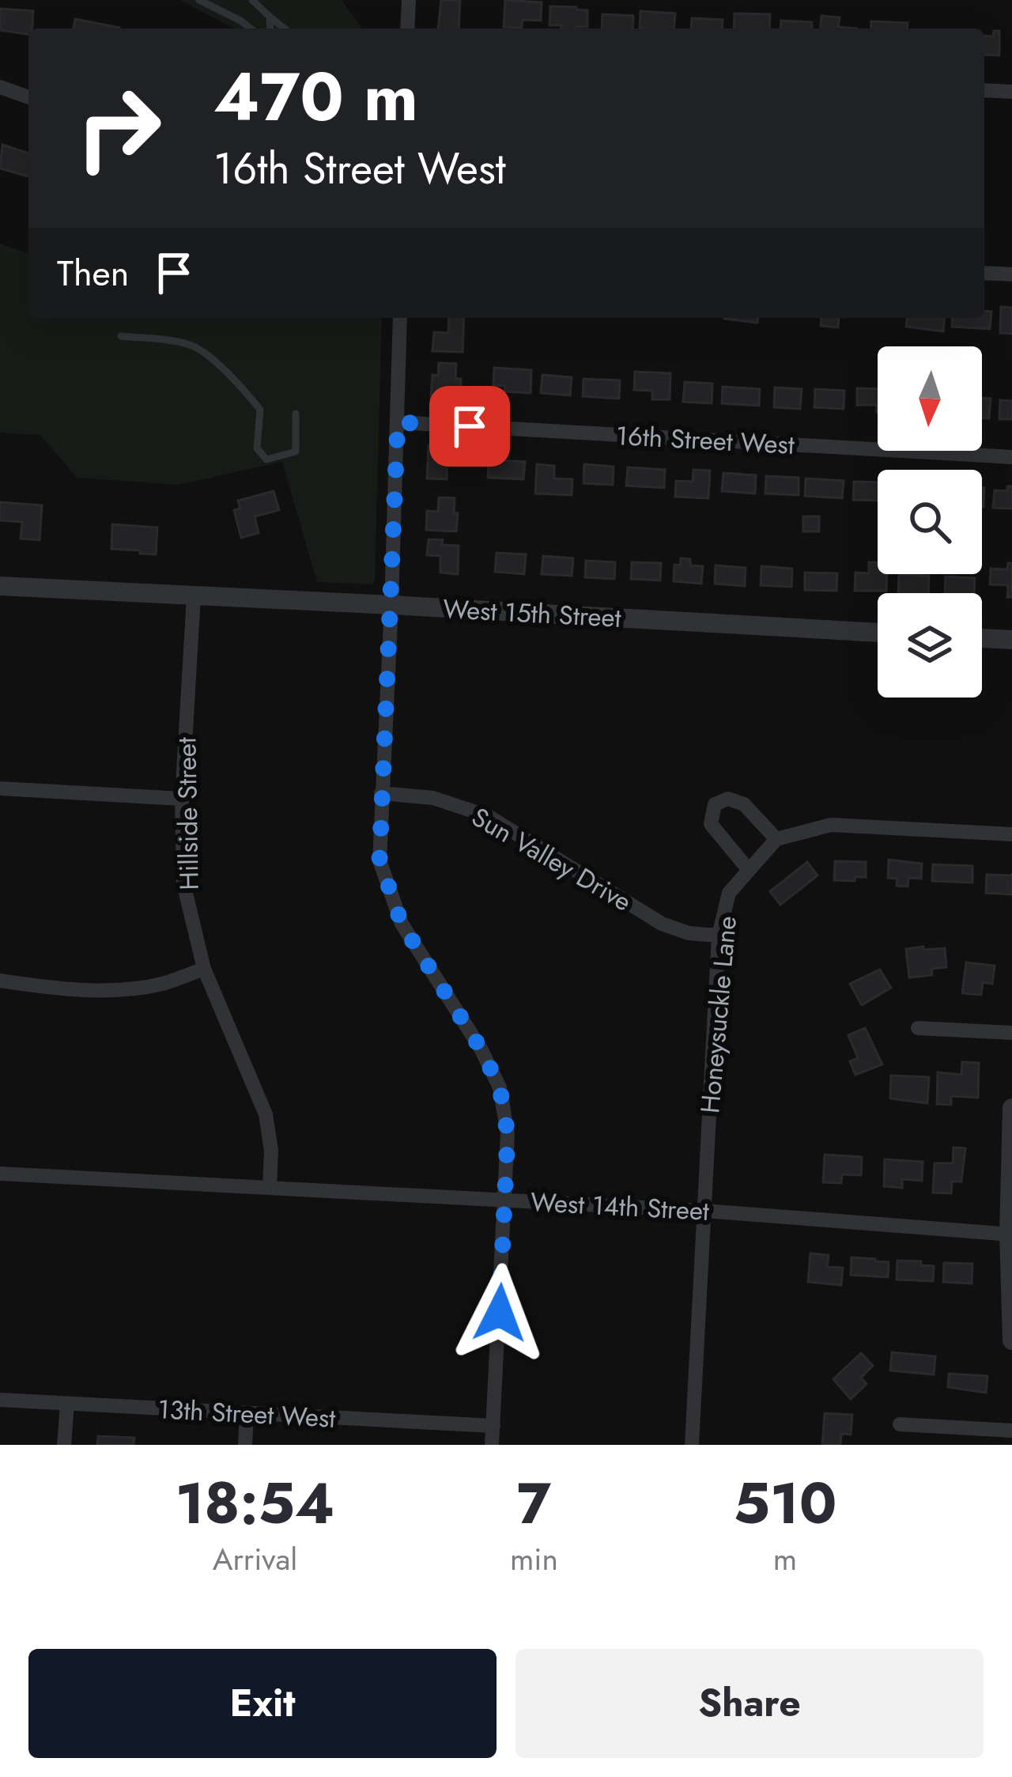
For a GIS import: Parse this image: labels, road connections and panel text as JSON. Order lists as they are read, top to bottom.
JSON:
{
  "streets": {
    "street": [
      "16th Street West",
      "West 15th Street",
      "Hillside Street",
      "Sun Valley Drive",
      "Honeysuckle Lane",
      "West 14th Street",
      "13th Street West"
    ]
  },
  "crossings": [
    ["West 15th Street", "Hillside Street"],
    ["Hillside Street", "West 14th Street"],
    ["Sun Valley Drive", "Honeysuckle Lane"],
    ["Honeysuckle Lane", "West 14th Street"]
  ],
  "north": "bottom",
  "page": {
    "turn": ["470 m", "16th Street West"],
    "then": "Then",
    "eta": [
      "18:54",
      "Arrival",
      "7",
      "min",
      "510",
      "m"
    ],
    "buttons": ["Exit", "Share"]
  }
}
